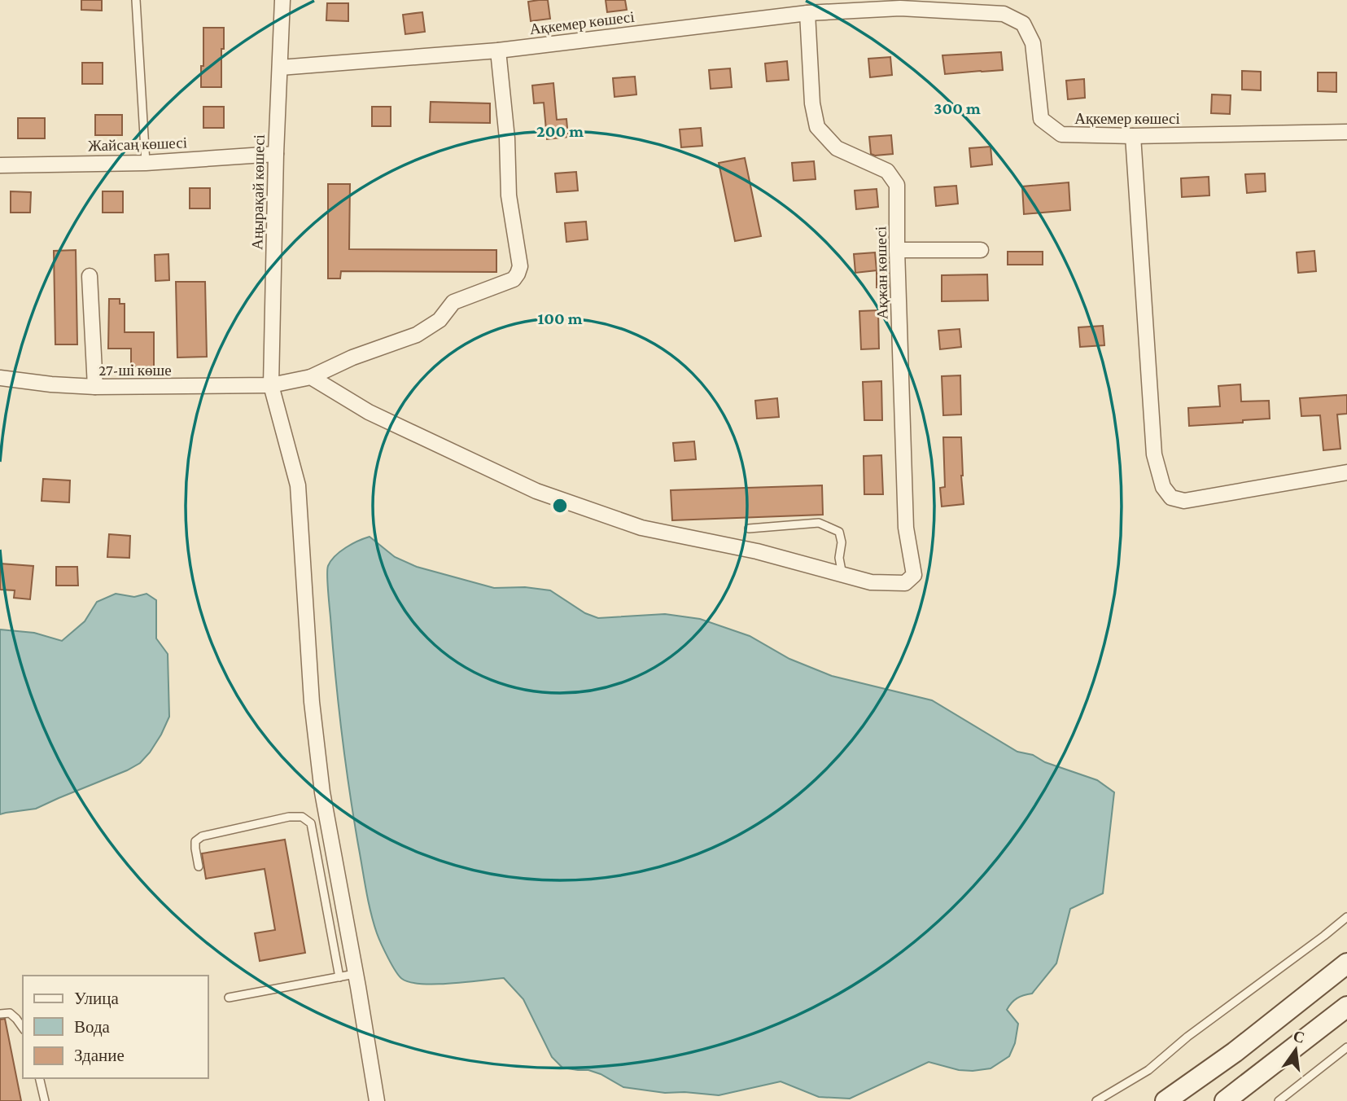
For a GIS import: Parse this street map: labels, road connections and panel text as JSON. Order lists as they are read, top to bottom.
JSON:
{
  "streets": {
    "street": [
      "Ақкемер көшесі",
      "Жайсаң көшесі",
      "Аңырақай көшесі",
      "Ақжан көшесі",
      "27-ші көше"
    ]
  },
  "crossings": [
    ["Ақкемер көшесі", "Аңырақай көшесі"],
    ["Ақкемер көшесі", "Ақжан көшесі"],
    ["Ақкемер көшесі", "27-ші көше"],
    ["Жайсаң көшесі", "Аңырақай көшесі"],
    ["Аңырақай көшесі", "27-ші көше"]
  ],
  "legend": ["Улица", "Вода", "Здание"],
  "north": "top",
  "rings": ["300 m", "200 m", "100 m"]
}
